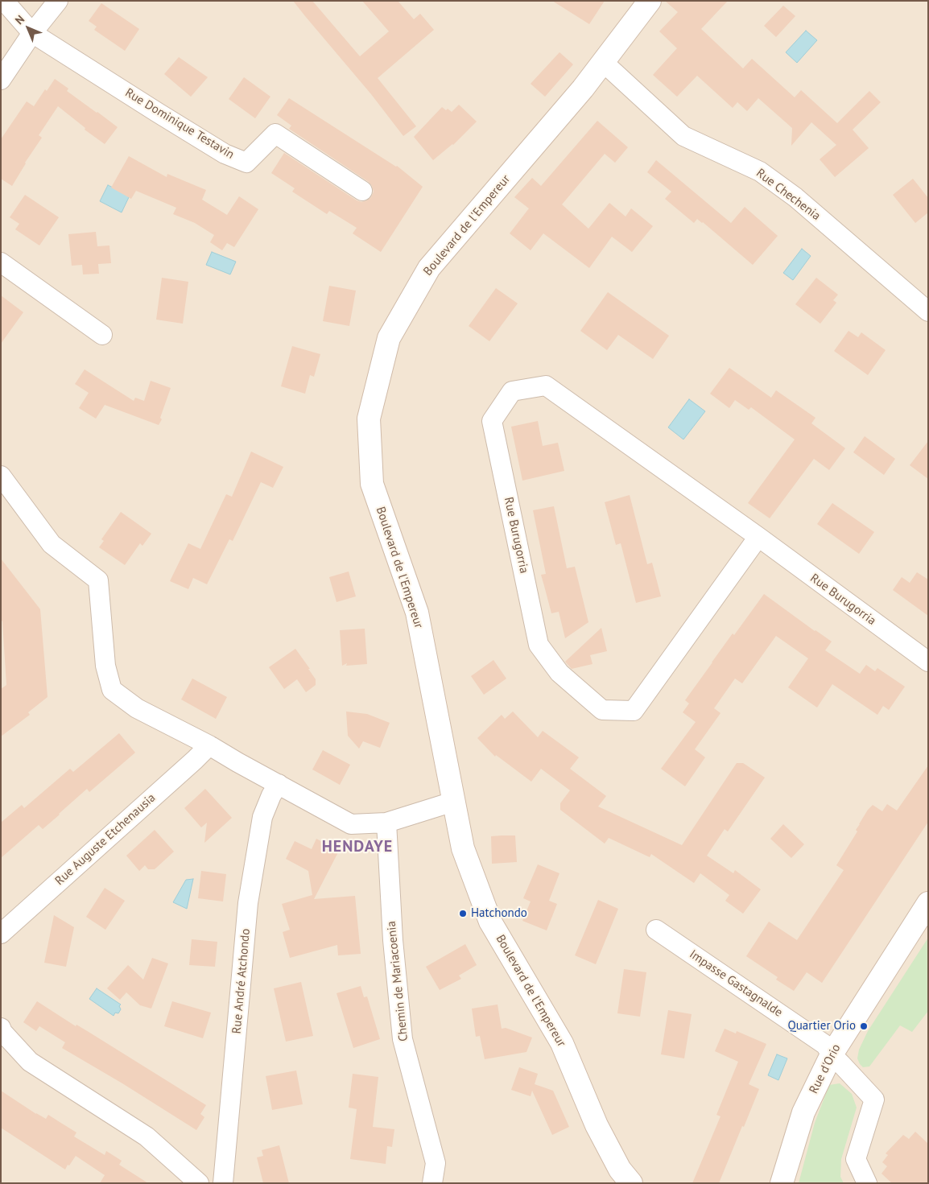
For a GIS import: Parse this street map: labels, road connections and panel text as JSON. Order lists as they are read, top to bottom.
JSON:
{
  "streets": {
    "main road": ["Boulevard de l'Empereur", "Rue d'Orio"],
    "street": [
      "Rue Dominique Testavin",
      "Rue Chechenia",
      "Rue Burugorria",
      "Rue Auguste Etchenausia",
      "Rue André Atchondo",
      "Chemin de Mariacoenia",
      "Impasse Gastagnalde"
    ]
  },
  "crossings": [
    ["Rue Chechenia", "Boulevard de l'Empereur"],
    ["Impasse Gastagnalde", "Rue d'Orio"]
  ],
  "districts": ["HENDAYE"],
  "places": ["Hatchondo", "Quartier Orio"],
  "north": "top left"
}
